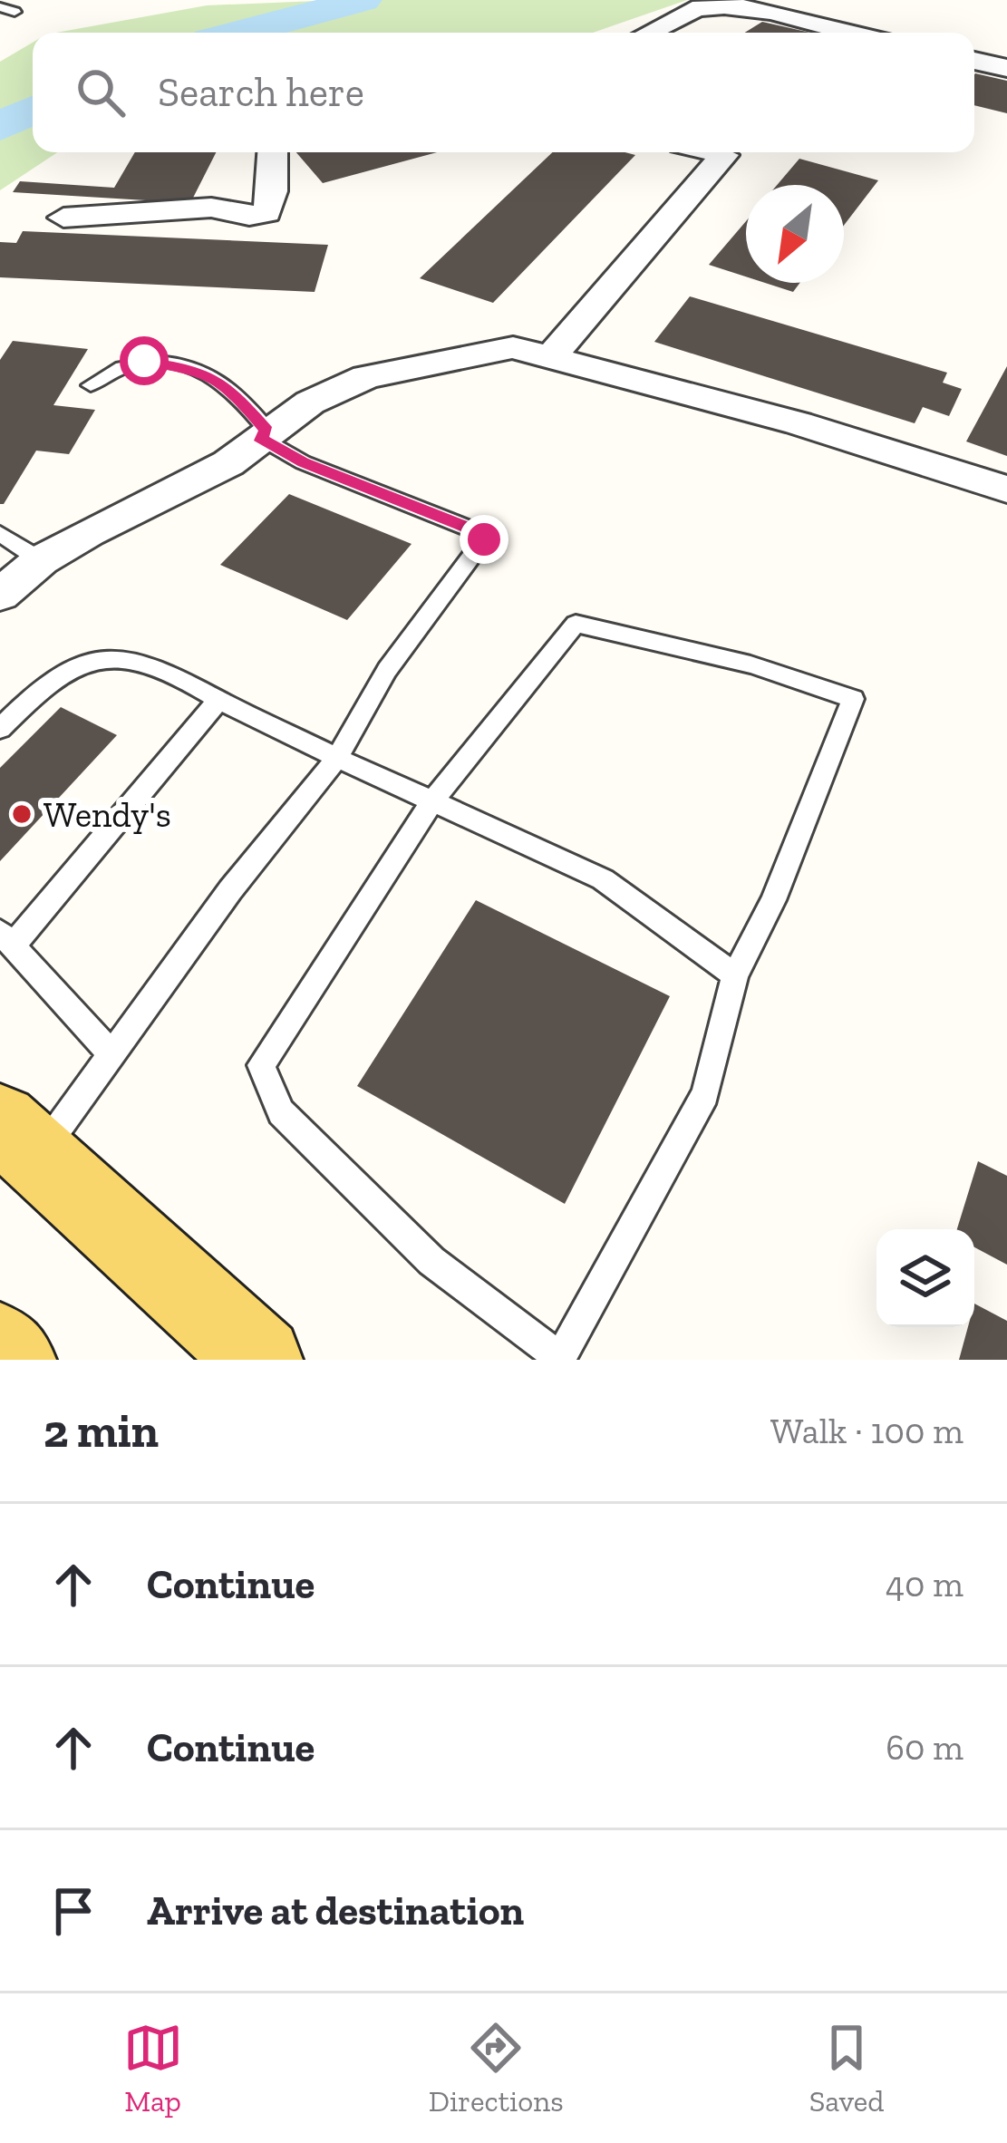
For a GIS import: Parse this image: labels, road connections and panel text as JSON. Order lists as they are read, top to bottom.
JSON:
{
  "places": ["Wendy's"],
  "north": "bottom left",
  "page": {
    "search": "Search here",
    "heading": ["2 min", "Walk · 100 m"],
    "list": [
      ["Continue", "40 m"],
      ["Continue", "60 m"],
      "Arrive at destination"
    ],
    "nav": ["Map", "Directions", "Saved"]
  }
}
